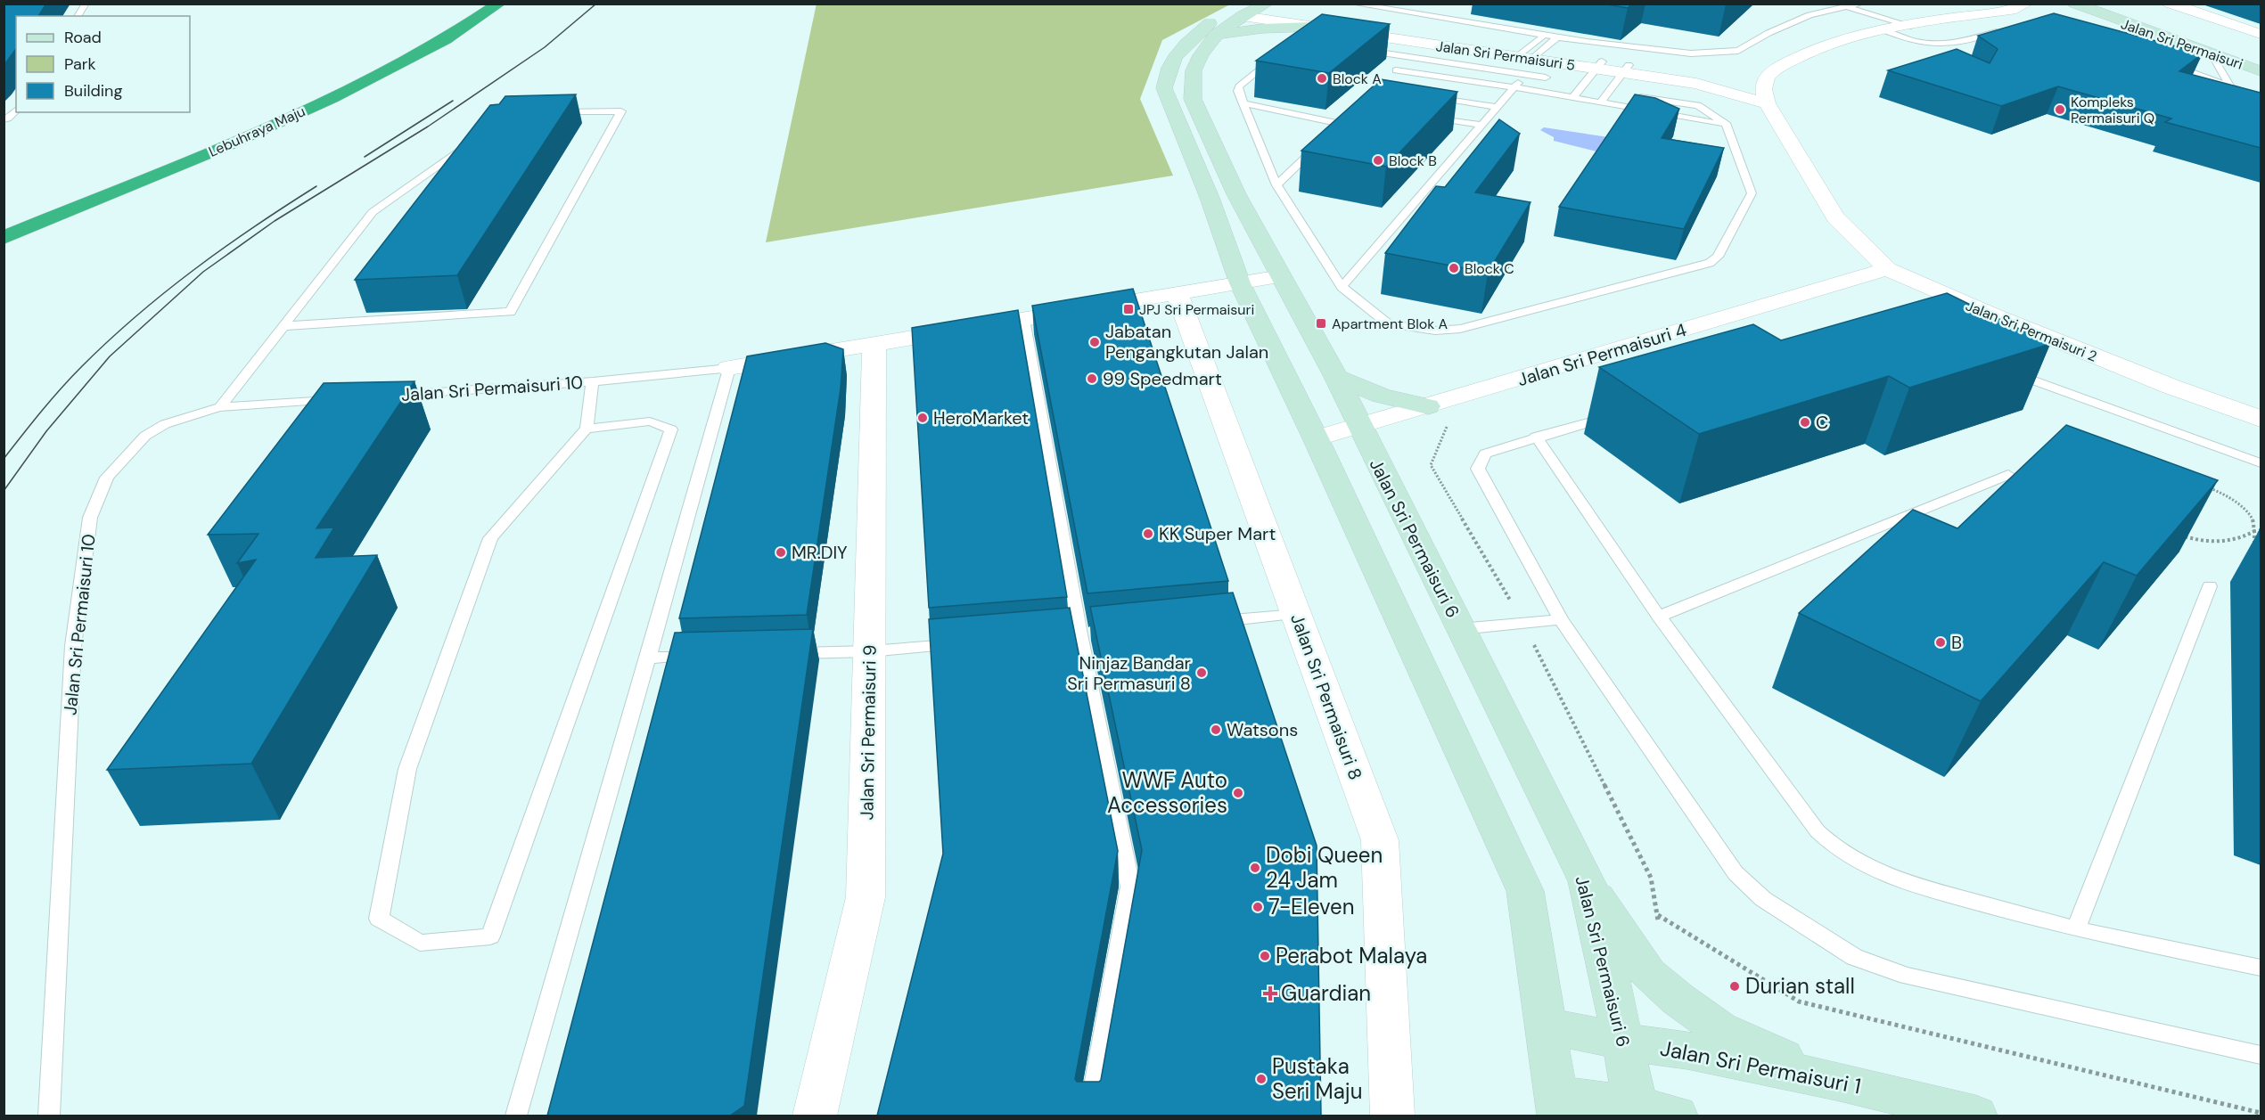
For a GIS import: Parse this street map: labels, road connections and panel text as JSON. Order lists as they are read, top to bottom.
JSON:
{
  "streets": {
    "highway": ["Lebuhraya Maju"],
    "street": [
      "Jalan Sri Permaisuri",
      "Jalan Sri Permaisuri 5",
      "Jalan Sri Permaisuri 2",
      "Jalan Sri Permaisuri 4",
      "Jalan Sri Permaisuri 10",
      "Jalan Sri Permaisuri 6",
      "Jalan Sri Permaisuri 8",
      "Jalan Sri Permaisuri 9",
      "Jalan Sri Permaisuri 1"
    ]
  },
  "crossings": [
    ["Jalan Sri Permaisuri 5", "Jalan Sri Permaisuri 2"],
    ["Jalan Sri Permaisuri 5", "Jalan Sri Permaisuri 6"],
    ["Jalan Sri Permaisuri 2", "Jalan Sri Permaisuri 4"],
    ["Jalan Sri Permaisuri 4", "Jalan Sri Permaisuri 6"],
    ["Jalan Sri Permaisuri 10", "Jalan Sri Permaisuri 6"],
    ["Jalan Sri Permaisuri 10", "Jalan Sri Permaisuri 8"],
    ["Jalan Sri Permaisuri 10", "Jalan Sri Permaisuri 9"],
    ["Jalan Sri Permaisuri 6", "Jalan Sri Permaisuri 1"]
  ],
  "places": {
    "other": [
      "Block A",
      "Kompleks Permaisuri Q",
      "Block B",
      "Block C",
      "Jabatan Pengangkutan Jalan",
      "99 Speedmart",
      "HeroMarket",
      "C",
      "KK Super Mart",
      "MR.DIY",
      "B",
      "Ninjaz Bandar Sri Permasuri 8",
      "Watsons",
      "WWF Auto Accessories",
      "Dobi Queen 24 Jam",
      "7-Eleven",
      "Perabot Malaya",
      "Durian stall",
      "Pustaka Seri Maju"
    ],
    "transit": ["JPJ Sri Permaisuri", "Apartment Blok A"],
    "health": ["Guardian"]
  },
  "legend": ["Road", "Park", "Building"]
}
